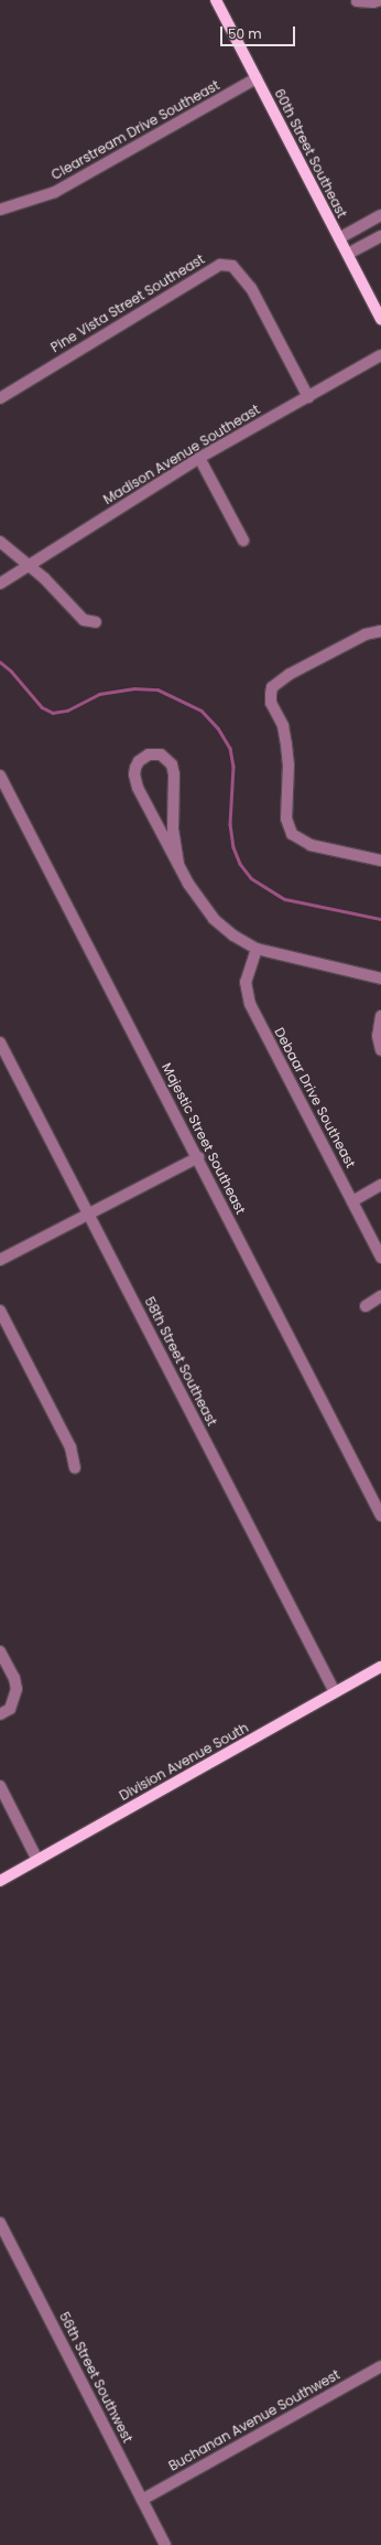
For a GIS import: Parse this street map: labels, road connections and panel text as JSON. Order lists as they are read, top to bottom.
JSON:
{
  "streets": {
    "main road": ["60th Street Southeast", "Division Avenue South"],
    "street": [
      "Clearstream Drive Southeast",
      "Pine Vista Street Southeast",
      "Madison Avenue Southeast",
      "Debaar Drive Southeast",
      "Majestic Street Southeast",
      "58th Street Southeast",
      "56th Street Southwest",
      "Buchanan Avenue Southwest"
    ]
  },
  "crossings": [
    ["Clearstream Drive Southeast", "60th Street Southeast"],
    ["Pine Vista Street Southeast", "Madison Avenue Southeast"],
    ["58th Street Southeast", "Division Avenue South"],
    ["56th Street Southwest", "Buchanan Avenue Southwest"]
  ],
  "scale_bar": "50 m"
}
